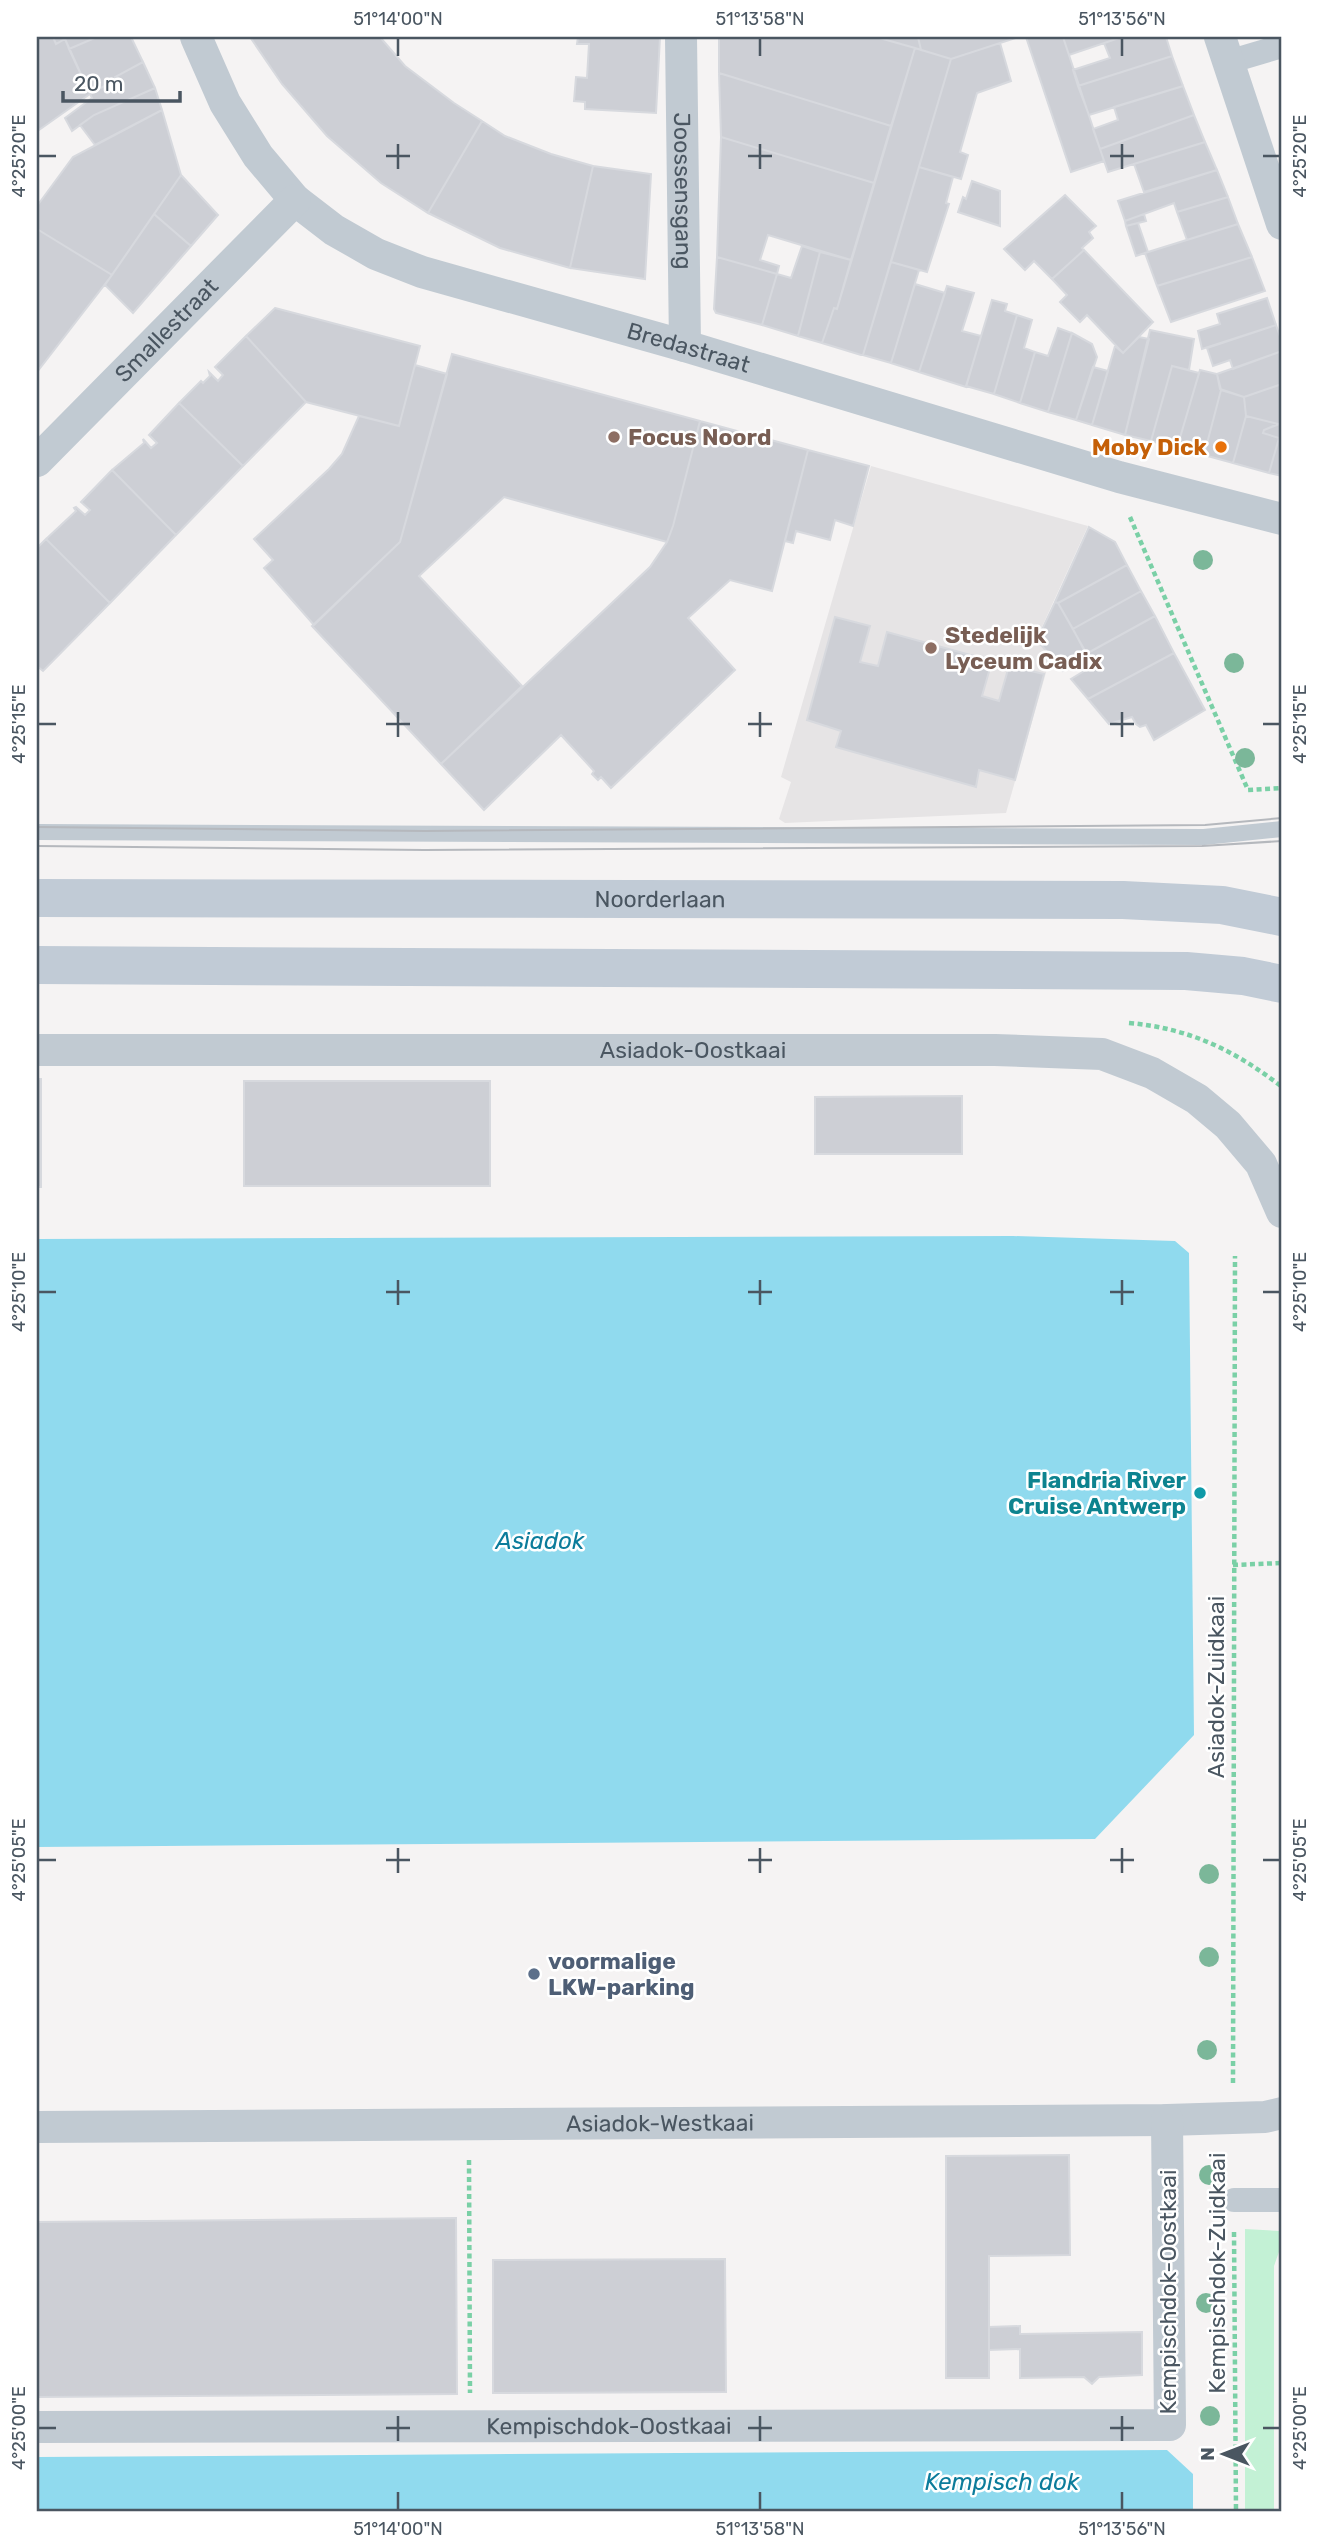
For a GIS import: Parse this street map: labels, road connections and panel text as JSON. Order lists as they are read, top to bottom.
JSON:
{
  "streets": {
    "main road": ["Noorderlaan"],
    "street": [
      "Joossensgang",
      "Smallestraat",
      "Bredastraat",
      "Asiadok-Oostkaai",
      "Asiadok-Westkaai",
      "Kempischdok-Oostkaai"
    ],
    "path": ["Asiadok-Zuidkaai", "Kempischdok-Zuidkaai"]
  },
  "crossings": [
    ["Joossensgang", "Bredastraat"],
    ["Smallestraat", "Bredastraat"],
    ["Asiadok-Zuidkaai", "Asiadok-Westkaai"],
    ["Asiadok-Westkaai", "Kempischdok-Oostkaai"]
  ],
  "water": ["Asiadok", "Kempisch dok"],
  "places": [
    "Focus Noord",
    "Moby Dick",
    "Stedelijk Lyceum Cadix",
    "Flandria River Cruise Antwerp",
    "voormalige LKW-parking"
  ],
  "scale_bar": "20 m",
  "north": "left",
  "coordinates": [
    "51°14'00\"N",
    "51°13'58\"N",
    "51°13'56\"N",
    "4°25'20\"E",
    "4°25'15\"E",
    "4°25'10\"E",
    "4°25'05\"E",
    "4°25'00\"E"
  ]
}
